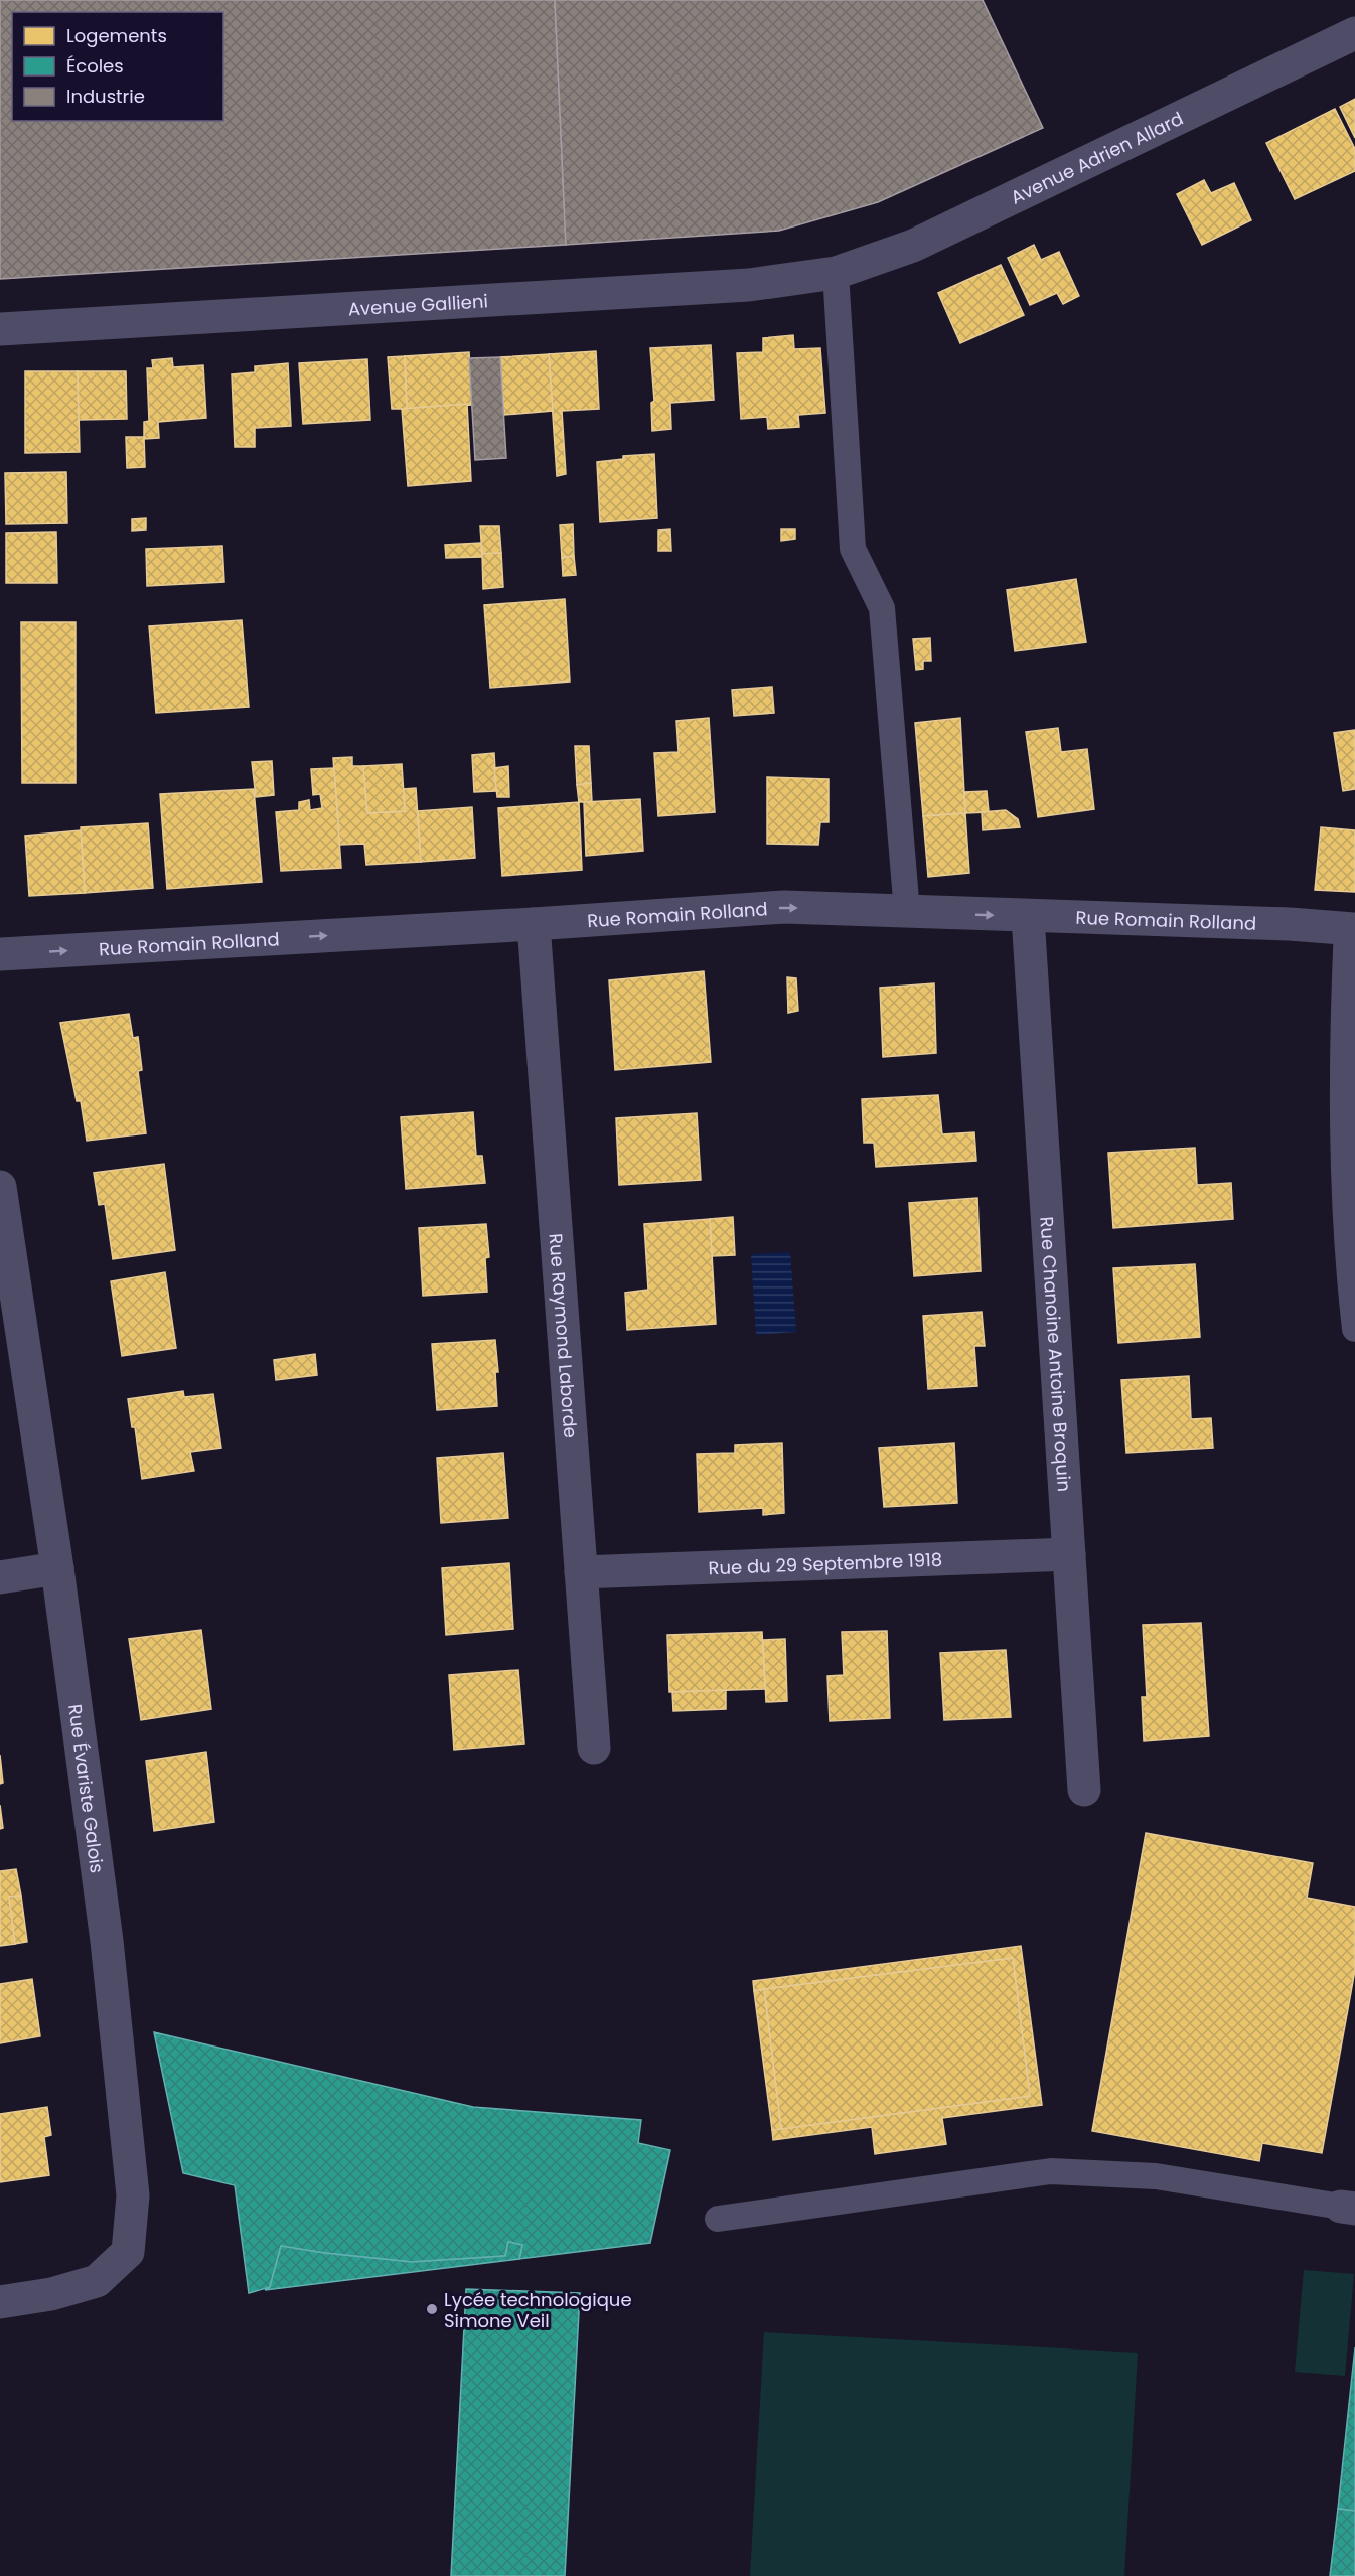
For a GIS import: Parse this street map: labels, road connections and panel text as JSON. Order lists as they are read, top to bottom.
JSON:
{
  "streets": {
    "street": [
      "Avenue Adrien Allard",
      "Avenue Gallieni",
      "Rue Romain Rolland",
      "Rue Raymond Laborde",
      "Rue Chanoine Antoine Broquin",
      "Rue du 29 Septembre 1918",
      "Rue Évariste Galois"
    ]
  },
  "crossings": [
    ["Avenue Adrien Allard", "Avenue Gallieni"],
    ["Rue Romain Rolland", "Rue Raymond Laborde"],
    ["Rue Romain Rolland", "Rue Chanoine Antoine Broquin"],
    ["Rue Raymond Laborde", "Rue du 29 Septembre 1918"],
    ["Rue Chanoine Antoine Broquin", "Rue du 29 Septembre 1918"]
  ],
  "one_way": ["Rue Romain Rolland"],
  "places": ["Lycée technologique Simone Veil"],
  "legend": ["Logements", "Écoles", "Industrie"]
}
